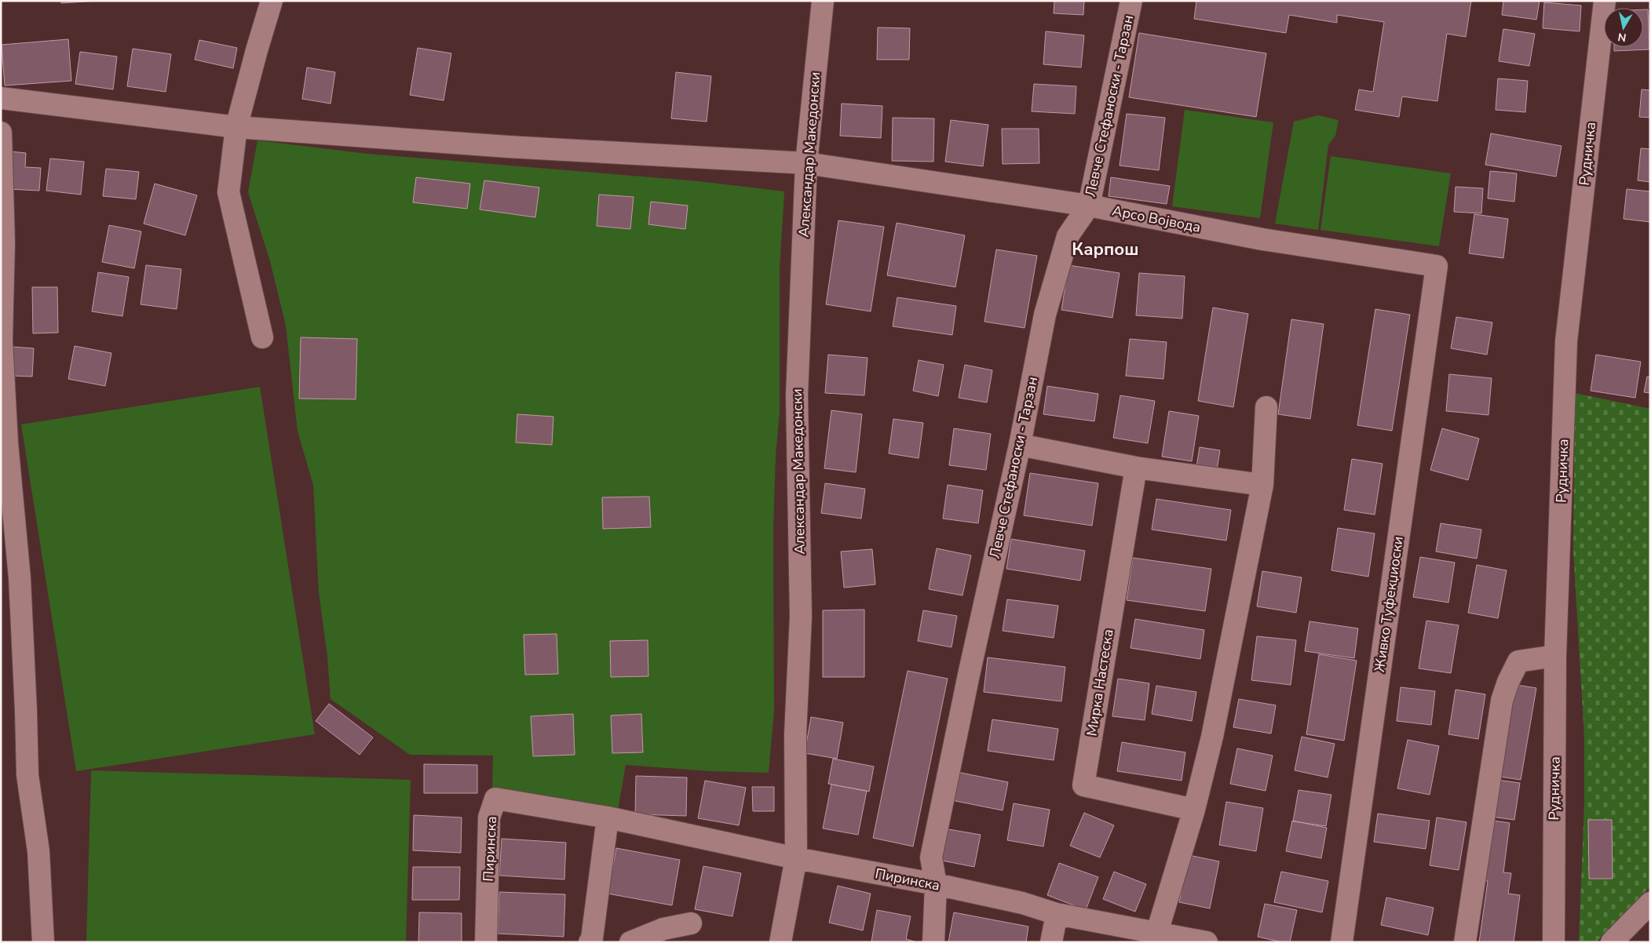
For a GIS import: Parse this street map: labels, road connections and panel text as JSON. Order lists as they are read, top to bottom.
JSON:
{
  "streets": {
    "street": [
      "Левче Стефаноски - Тарзан",
      "Рудничка",
      "Александар Македонски",
      "Арсо Војвода",
      "Живко Туфекџиоски",
      "Мирка Настеска",
      "Пиринска"
    ]
  },
  "crossings": [
    ["Левче Стефаноски - Тарзан", "Арсо Војвода"],
    ["Левче Стефаноски - Тарзан", "Пиринска"],
    ["Александар Македонски", "Арсо Војвода"],
    ["Александар Македонски", "Пиринска"],
    ["Арсо Војвода", "Живко Туфекџиоски"]
  ],
  "districts": ["Карпош"],
  "north": "bottom"
}
